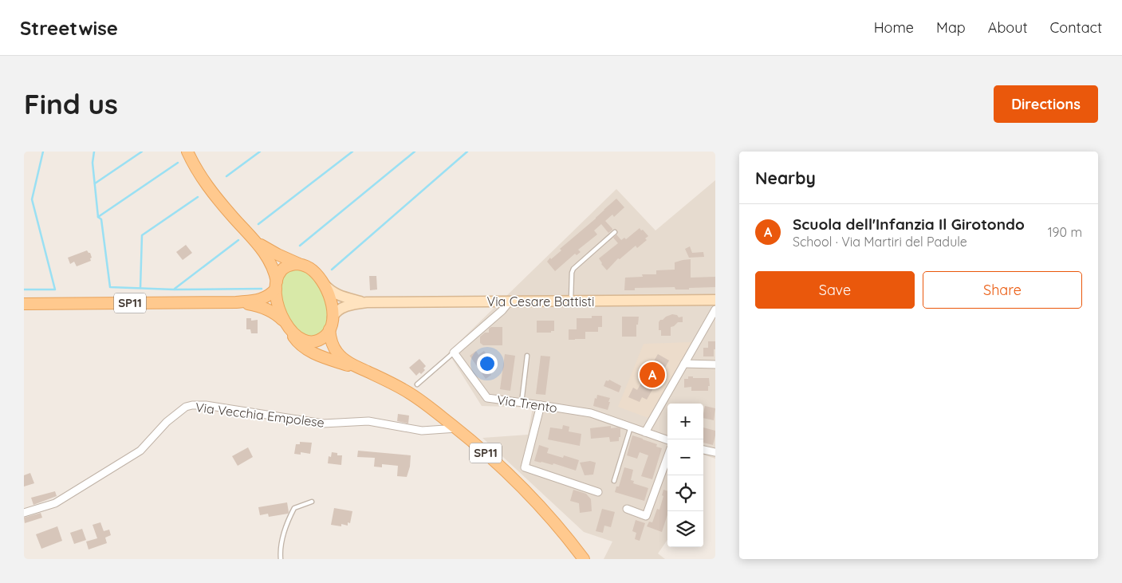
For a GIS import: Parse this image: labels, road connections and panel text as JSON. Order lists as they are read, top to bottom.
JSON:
{
  "streets": {
    "main road": ["Via Cesare Battisti", "SP11"],
    "street": ["Via Trento", "Via Vecchia Empolese"]
  },
  "crossings": [
    ["Via Cesare Battisti", "SP11"],
    ["SP11", "Via Vecchia Empolese"]
  ],
  "page": {
    "header": "Streetwise",
    "nav": [
      "Home",
      "Map",
      "About",
      "Contact"
    ],
    "buttons": [
      "Directions",
      ["Save", "Share"]
    ],
    "title": "Find us",
    "heading": "Nearby",
    "list": [
      {
        "mark": "A",
        "name": "Scuola dell'Infanzia Il Girotondo",
        "note": "School · Via Martiri del Padule",
        "value": "190 m"
      }
    ],
    "pins": "A",
    "map_buttons": ["+", "−"]
  }
}
